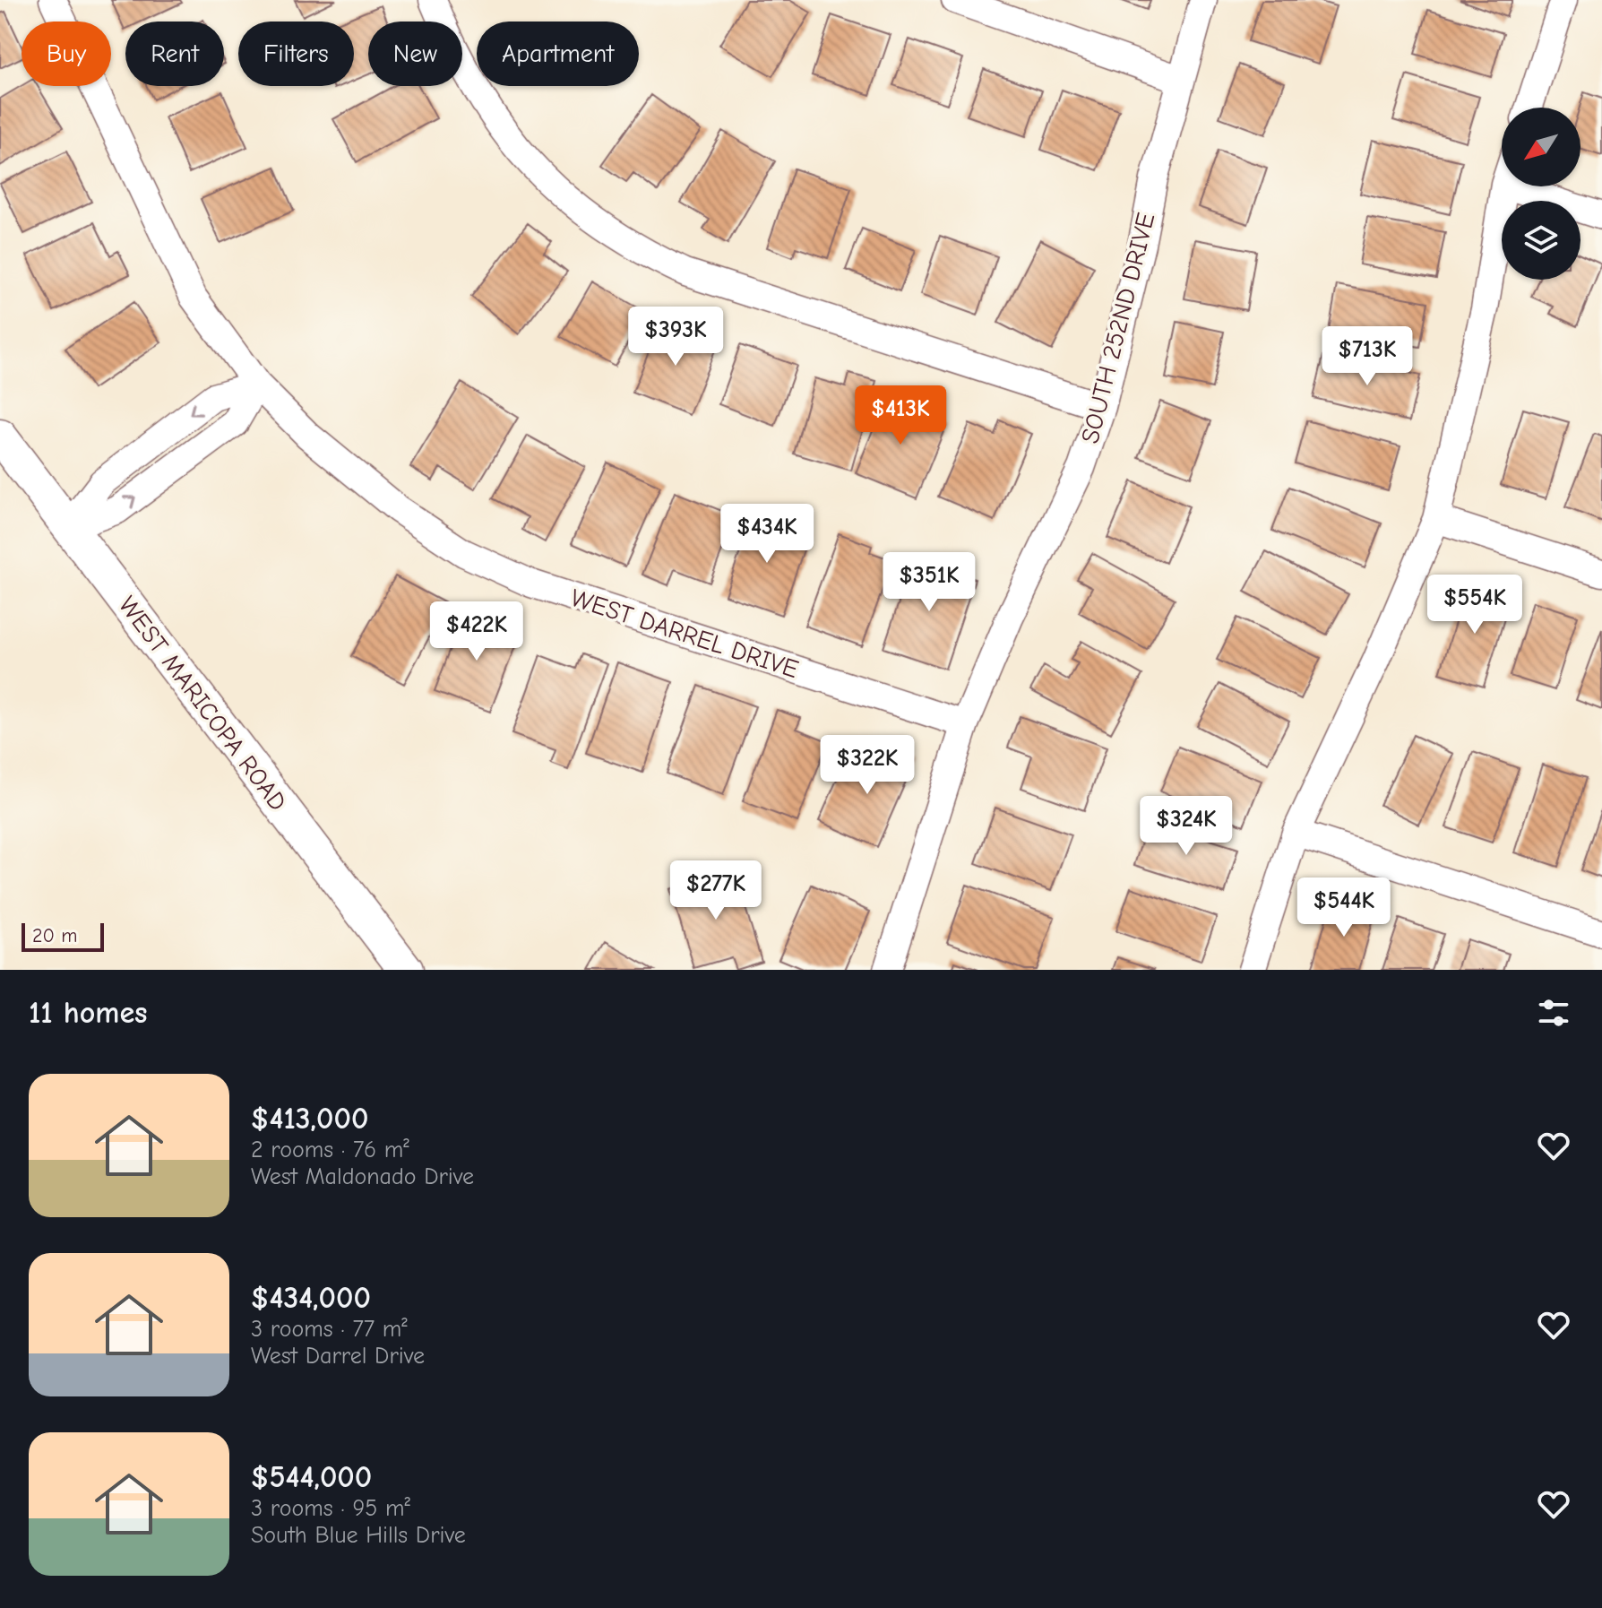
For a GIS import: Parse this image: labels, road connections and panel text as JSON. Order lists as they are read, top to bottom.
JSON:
{
  "streets": {
    "street": ["SOUTH 252ND DRIVE", "WEST DARREL DRIVE", "WEST MARICOPA ROAD"]
  },
  "crossings": [
    ["SOUTH 252ND DRIVE", "WEST DARREL DRIVE"]
  ],
  "scale_bar": "20 m",
  "north": "bottom left",
  "page": {
    "chip": [
      "Buy",
      "Rent",
      "Filters",
      "New",
      "Apartment"
    ],
    "price": [
      "$393K",
      "$713K",
      "$413K",
      "$434K",
      "$351K",
      "$554K",
      "$422K",
      "$322K",
      "$324K",
      "$277K",
      "$544K"
    ],
    "scale": "20 m",
    "heading": "11 homes",
    "list": [
      {
        "name": "$413,000",
        "note": "2 rooms · 76 m² · West Maldonado Drive"
      },
      {
        "name": "$434,000",
        "note": "3 rooms · 77 m² · West Darrel Drive"
      },
      {
        "name": "$544,000",
        "note": "3 rooms · 95 m² · South Blue Hills Drive"
      }
    ]
  }
}
